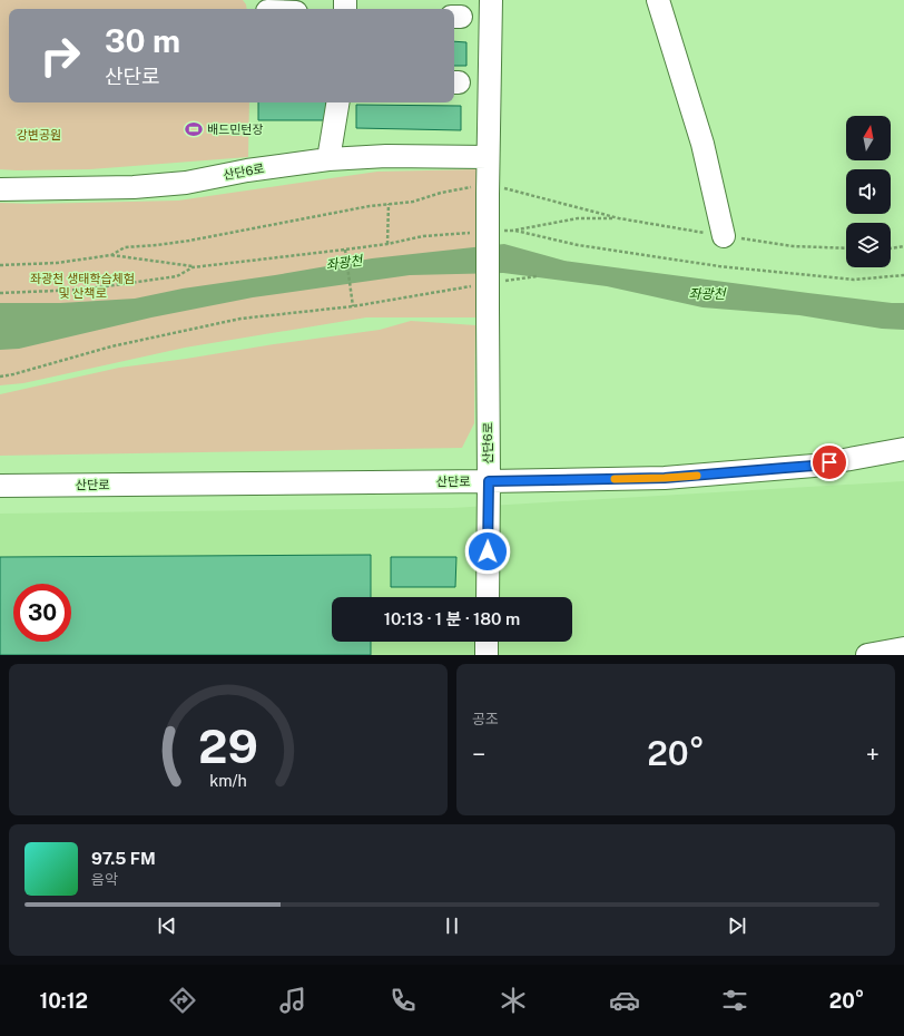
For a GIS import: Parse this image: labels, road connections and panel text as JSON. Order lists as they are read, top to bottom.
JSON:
{
  "streets": {
    "street": ["산단6로", "산단로"]
  },
  "crossings": [
    ["산단6로", "산단로"]
  ],
  "water": ["좌광천"],
  "parks": ["강변공원", "좌광천 생태학습체험 및 산책로"],
  "places": {
    "sports": ["배드민턴장"]
  },
  "north": "top",
  "page": {
    "turn": ["30 m", "산단로"],
    "limit": "30",
    "trip": "10:13 · 1 분 · 180 m",
    "tile": "공조",
    "heat": ["−", "20°", "+"],
    "song": ["97.5 FM", "음악"],
    "tabs": ["10:12", "20°"],
    "gauge": ["29", "km/h"]
  }
}
